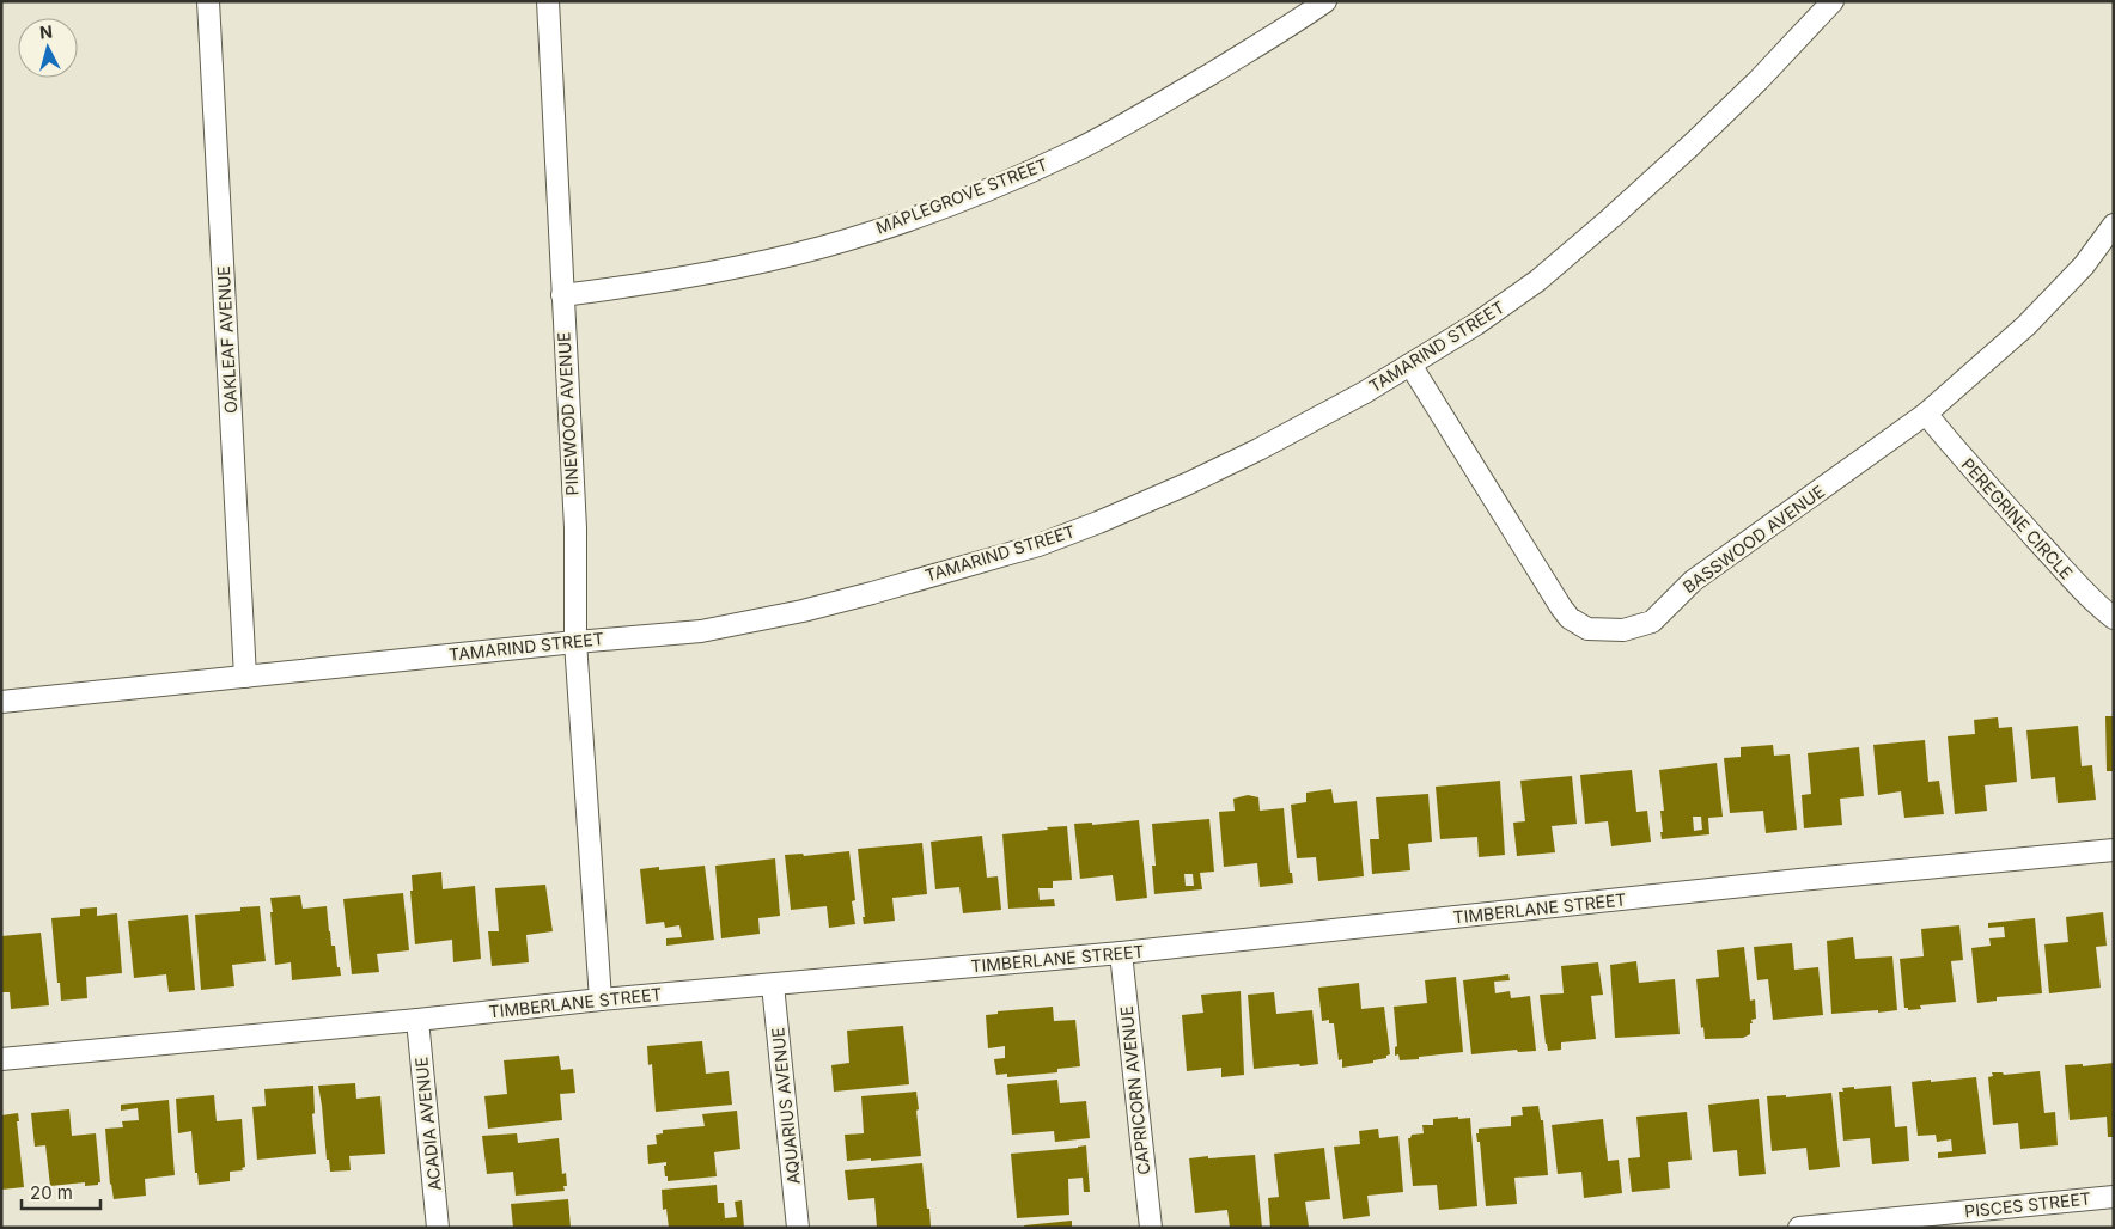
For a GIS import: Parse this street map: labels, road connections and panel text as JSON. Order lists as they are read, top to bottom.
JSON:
{
  "streets": {
    "street": [
      "MAPLEGROVE STREET",
      "OAKLEAF AVENUE",
      "TAMARIND STREET",
      "PINEWOOD AVENUE",
      "PEREGRINE CIRCLE",
      "BASSWOOD AVENUE",
      "TIMBERLANE STREET",
      "CAPRICORN AVENUE",
      "AQUARIUS AVENUE",
      "ACADIA AVENUE",
      "PISCES STREET"
    ]
  },
  "crossings": [
    ["MAPLEGROVE STREET", "PINEWOOD AVENUE"],
    ["OAKLEAF AVENUE", "TAMARIND STREET"],
    ["TAMARIND STREET", "PINEWOOD AVENUE"],
    ["TAMARIND STREET", "BASSWOOD AVENUE"],
    ["PINEWOOD AVENUE", "TIMBERLANE STREET"],
    ["PEREGRINE CIRCLE", "BASSWOOD AVENUE"],
    ["TIMBERLANE STREET", "CAPRICORN AVENUE"],
    ["TIMBERLANE STREET", "AQUARIUS AVENUE"],
    ["TIMBERLANE STREET", "ACADIA AVENUE"]
  ],
  "scale_bar": "20 m",
  "north": "top"
}
